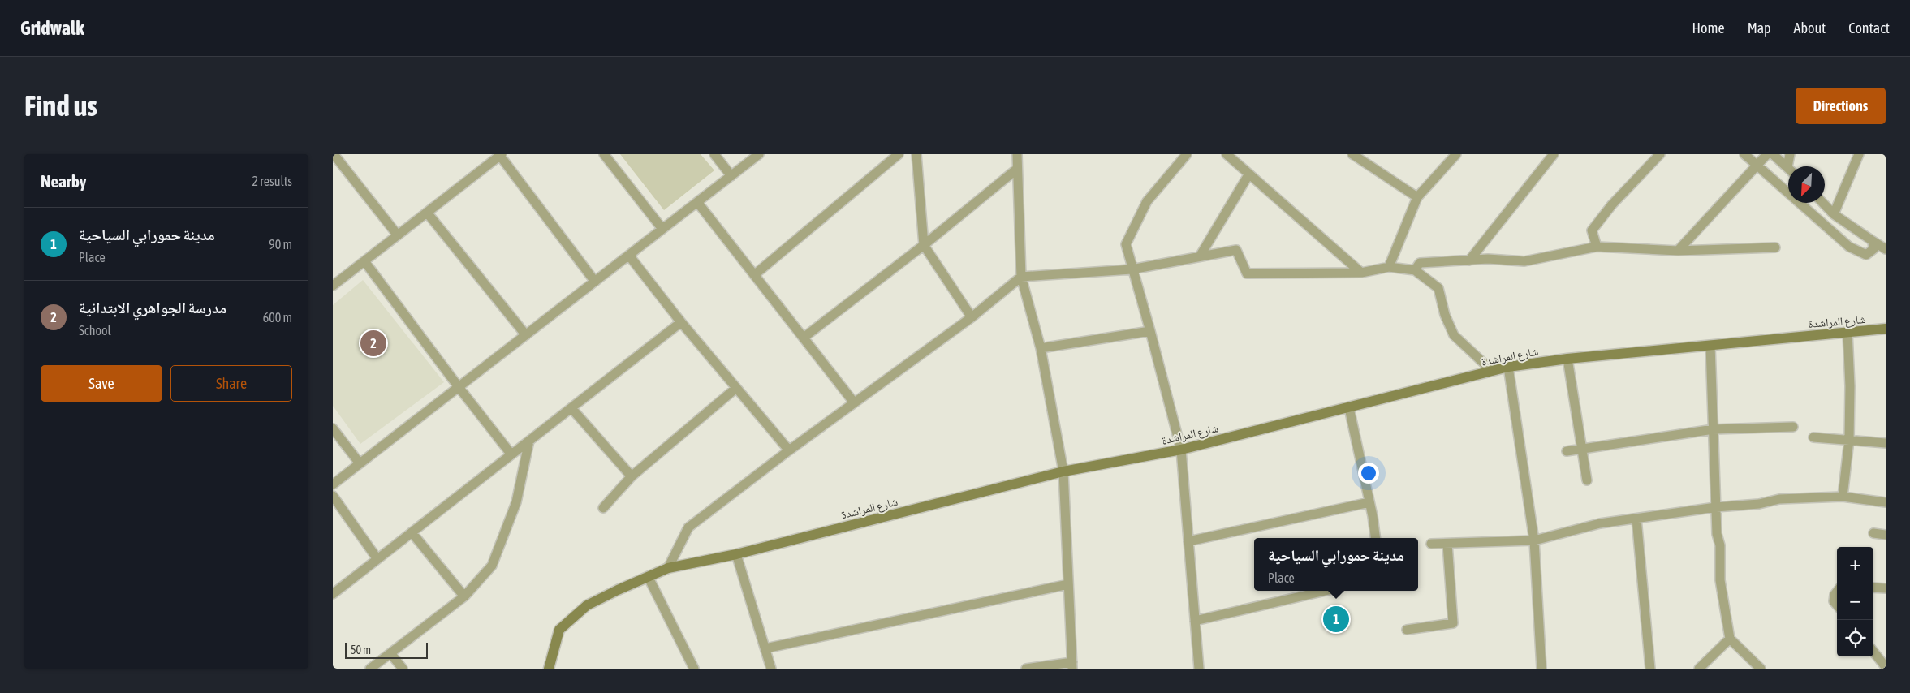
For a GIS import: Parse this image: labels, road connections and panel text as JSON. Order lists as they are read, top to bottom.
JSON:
{
  "streets": {
    "street": ["شارع المراشدة"]
  },
  "scale_bar": "50 m",
  "north": "bottom left",
  "page": {
    "header": "Gridwalk",
    "nav": [
      "Home",
      "Map",
      "About",
      "Contact"
    ],
    "buttons": [
      "Directions",
      ["Save", "Share"]
    ],
    "title": "Find us",
    "heading": ["Nearby", "2 results"],
    "list": [
      {
        "mark": "1",
        "name": "مدينة حمورابي السياحية",
        "note": "Place",
        "value": "90 m"
      },
      {
        "mark": "2",
        "name": "مدرسة الجواهري الابتدائية",
        "note": "School",
        "value": "600 m"
      }
    ],
    "pins": ["2", "1"],
    "popup": ["مدينة حمورابي السياحية", "Place"],
    "map_buttons": ["+", "−"],
    "scale": "50 m"
  }
}
